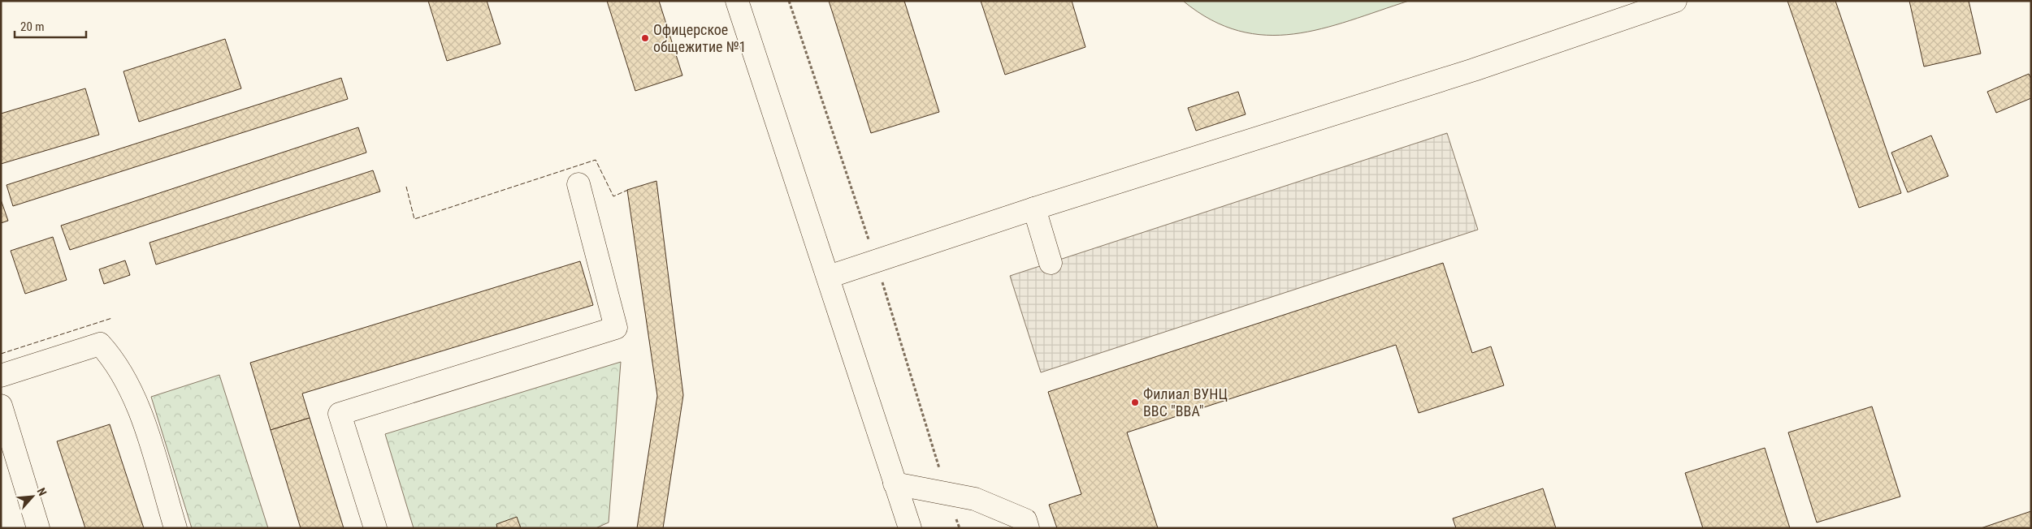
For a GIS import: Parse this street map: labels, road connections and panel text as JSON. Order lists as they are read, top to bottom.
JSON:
{
  "places": ["Офицерское общежитие №1", "Филиал ВУНЦ ВВС \"ВВА\""],
  "scale_bar": "20 m",
  "north": "top right"
}
